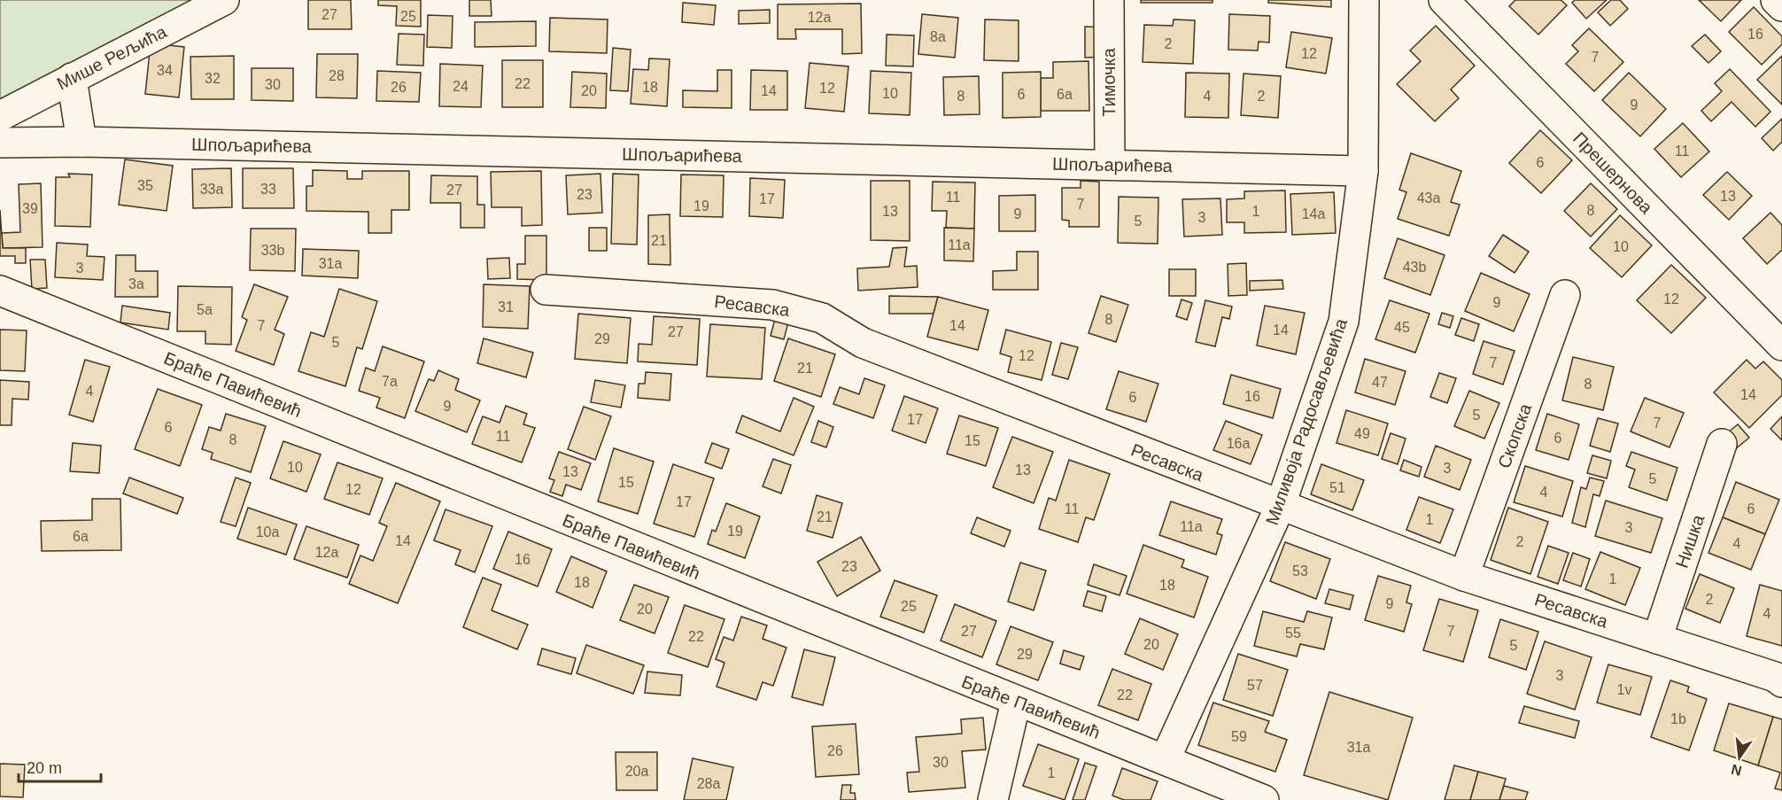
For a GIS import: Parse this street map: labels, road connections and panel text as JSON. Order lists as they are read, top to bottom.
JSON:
{
  "streets": {
    "street": [
      "Мише Рељића",
      "Тимочка",
      "Шпољарићева",
      "Прешернова",
      "Ресавска",
      "Браће Павићевић",
      "Миливоја Радосављевића",
      "Скопска",
      "Нишка"
    ]
  },
  "crossings": [
    ["Тимочка", "Шпољарићева"],
    ["Шпољарићева", "Миливоја Радосављевића"],
    ["Ресавска", "Миливоја Радосављевића"],
    ["Ресавска", "Скопска"],
    ["Ресавска", "Нишка"],
    ["Браће Павићевић", "Миливоја Радосављевића"]
  ],
  "house_numbers": [
    "27",
    "25",
    "12a",
    "16",
    "8a",
    "2",
    "12",
    "7",
    "34",
    "28",
    "32",
    "22",
    "30",
    "24",
    "26",
    "18",
    "12",
    "20",
    "14",
    "10",
    "6",
    "6a",
    "8",
    "4",
    "2",
    "9",
    "11",
    "6",
    "35",
    "33a",
    "33",
    "27",
    "23",
    "13",
    "11",
    "43a",
    "17",
    "7",
    "19",
    "39",
    "8",
    "13",
    "1",
    "9",
    "14a",
    "3",
    "5",
    "21",
    "11a",
    "10",
    "33b",
    "31a",
    "43b",
    "3",
    "3a",
    "12",
    "9",
    "31",
    "5a",
    "8",
    "7",
    "14",
    "45",
    "14",
    "27",
    "29",
    "5",
    "12",
    "7",
    "21",
    "7a",
    "47",
    "8",
    "4",
    "14",
    "16",
    "6",
    "9",
    "5",
    "17",
    "7",
    "6",
    "49",
    "11",
    "6",
    "8",
    "15",
    "16a",
    "10",
    "3",
    "13",
    "13",
    "5",
    "15",
    "51",
    "12",
    "4",
    "17",
    "11",
    "6",
    "21",
    "1",
    "11a",
    "3",
    "19",
    "10a",
    "6a",
    "14",
    "2",
    "4",
    "12a",
    "16",
    "23",
    "53",
    "1",
    "18",
    "18",
    "2",
    "9",
    "25",
    "20",
    "4",
    "27",
    "7",
    "55",
    "22",
    "20",
    "5",
    "29",
    "3",
    "57",
    "1v",
    "22",
    "1b",
    "59",
    "31a",
    "26",
    "30",
    "20a",
    "1",
    "28a"
  ],
  "scale_bar": "20 m",
  "north": "bottom"
}
